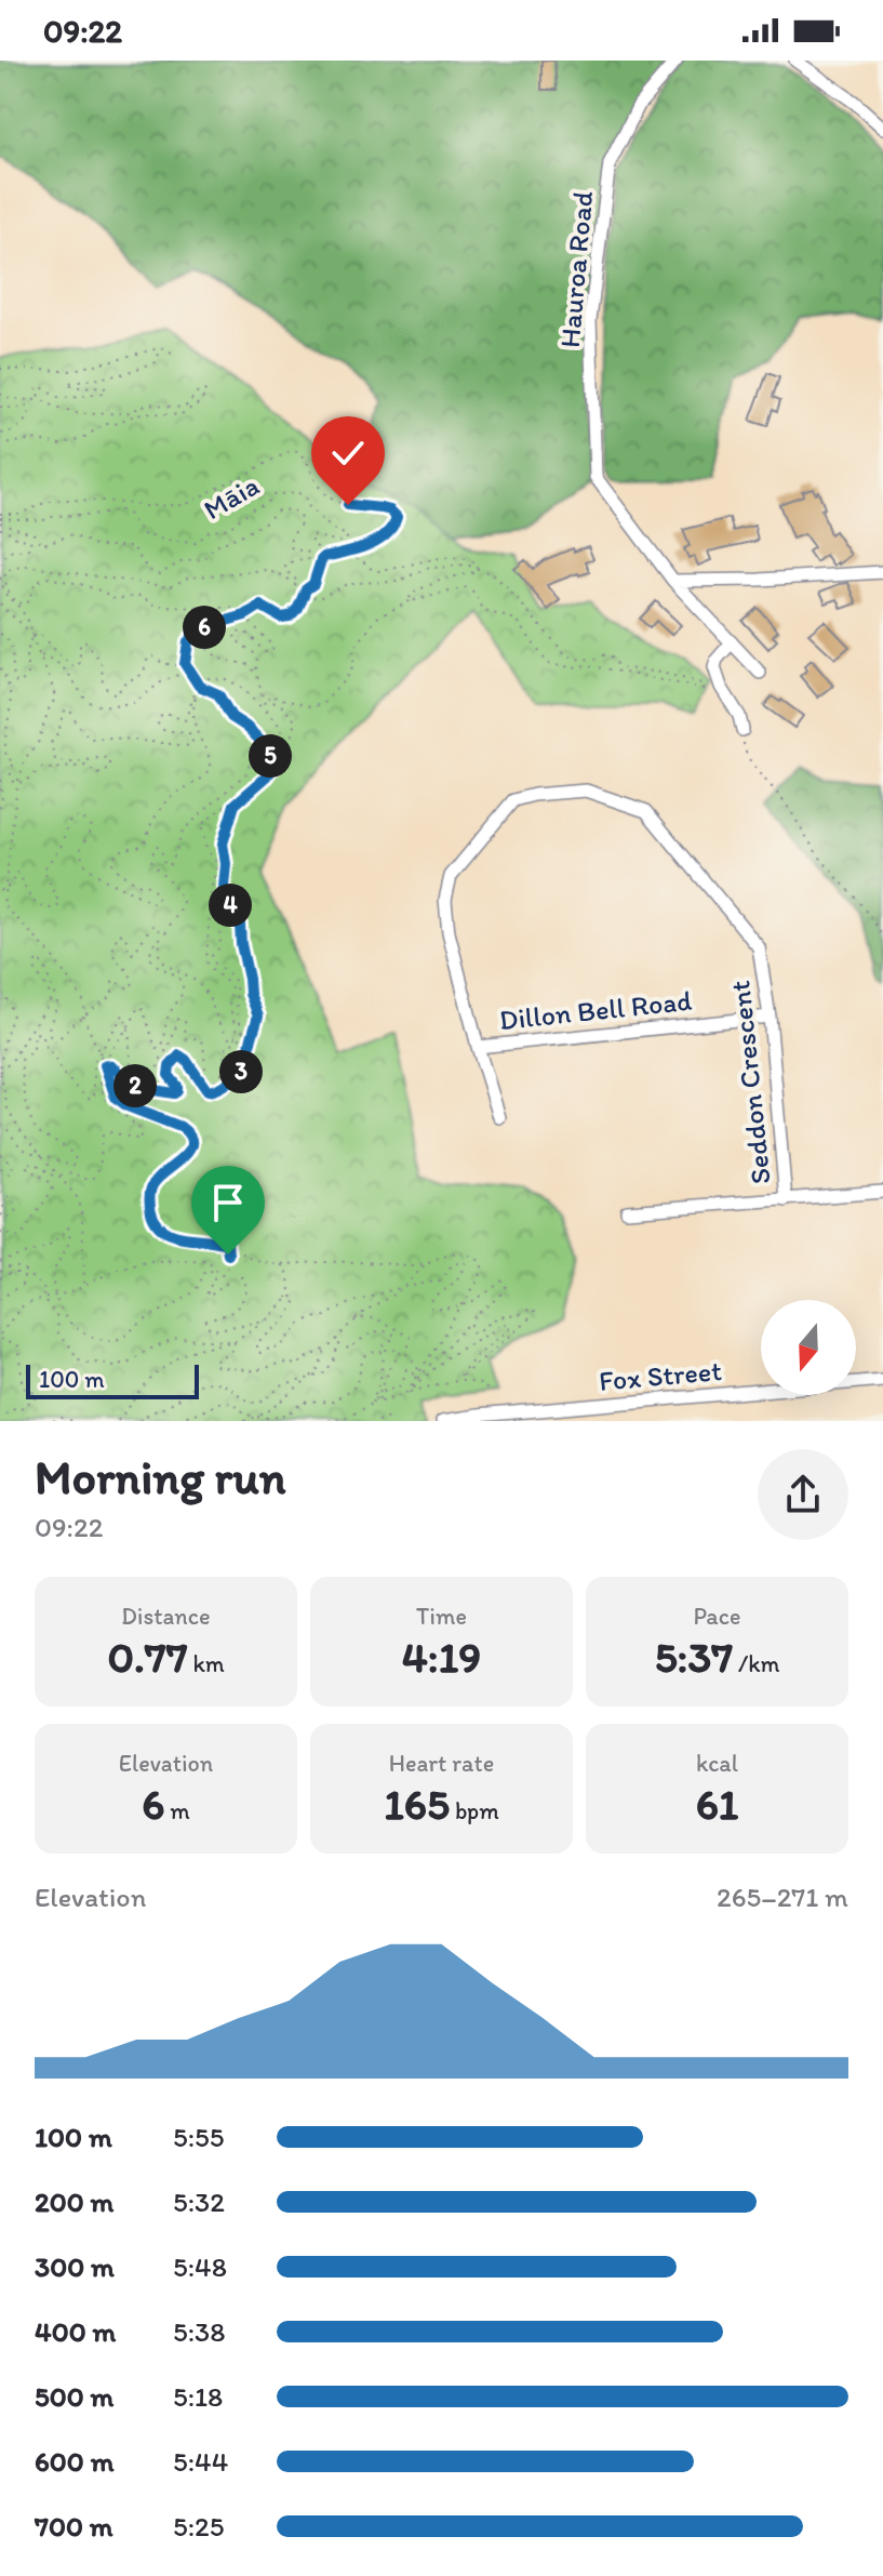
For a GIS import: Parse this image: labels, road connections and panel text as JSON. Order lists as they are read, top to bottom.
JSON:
{
  "streets": {
    "street": [
      "Hauroa Road",
      "Dillon Bell Road",
      "Seddon Crescent",
      "Fox Street"
    ],
    "path": ["Māia"]
  },
  "crossings": [
    ["Dillon Bell Road", "Seddon Crescent"]
  ],
  "scale_bar": "100 m",
  "north": "bottom",
  "page": {
    "status": "09:22",
    "pins": [
      "6",
      "5",
      "4",
      "3",
      "2"
    ],
    "scale": "100 m",
    "heading": ["Morning run", "09:22"],
    "stats": [
      ["Distance", "0.77 km"],
      ["Time", "4:19"],
      ["Pace", "5:37 /km"],
      ["Elevation", "6 m"],
      ["Heart rate", "165 bpm"],
      ["kcal", "61"]
    ],
    "chart": ["Elevation", "265–271 m"],
    "list": [
      {
        "name": "100 m",
        "note": "5:55"
      },
      {
        "name": "200 m",
        "note": "5:32"
      },
      {
        "name": "300 m",
        "note": "5:48"
      },
      {
        "name": "400 m",
        "note": "5:38"
      },
      {
        "name": "500 m",
        "note": "5:18"
      },
      {
        "name": "600 m",
        "note": "5:44"
      },
      {
        "name": "700 m",
        "note": "5:25"
      }
    ]
  }
}
